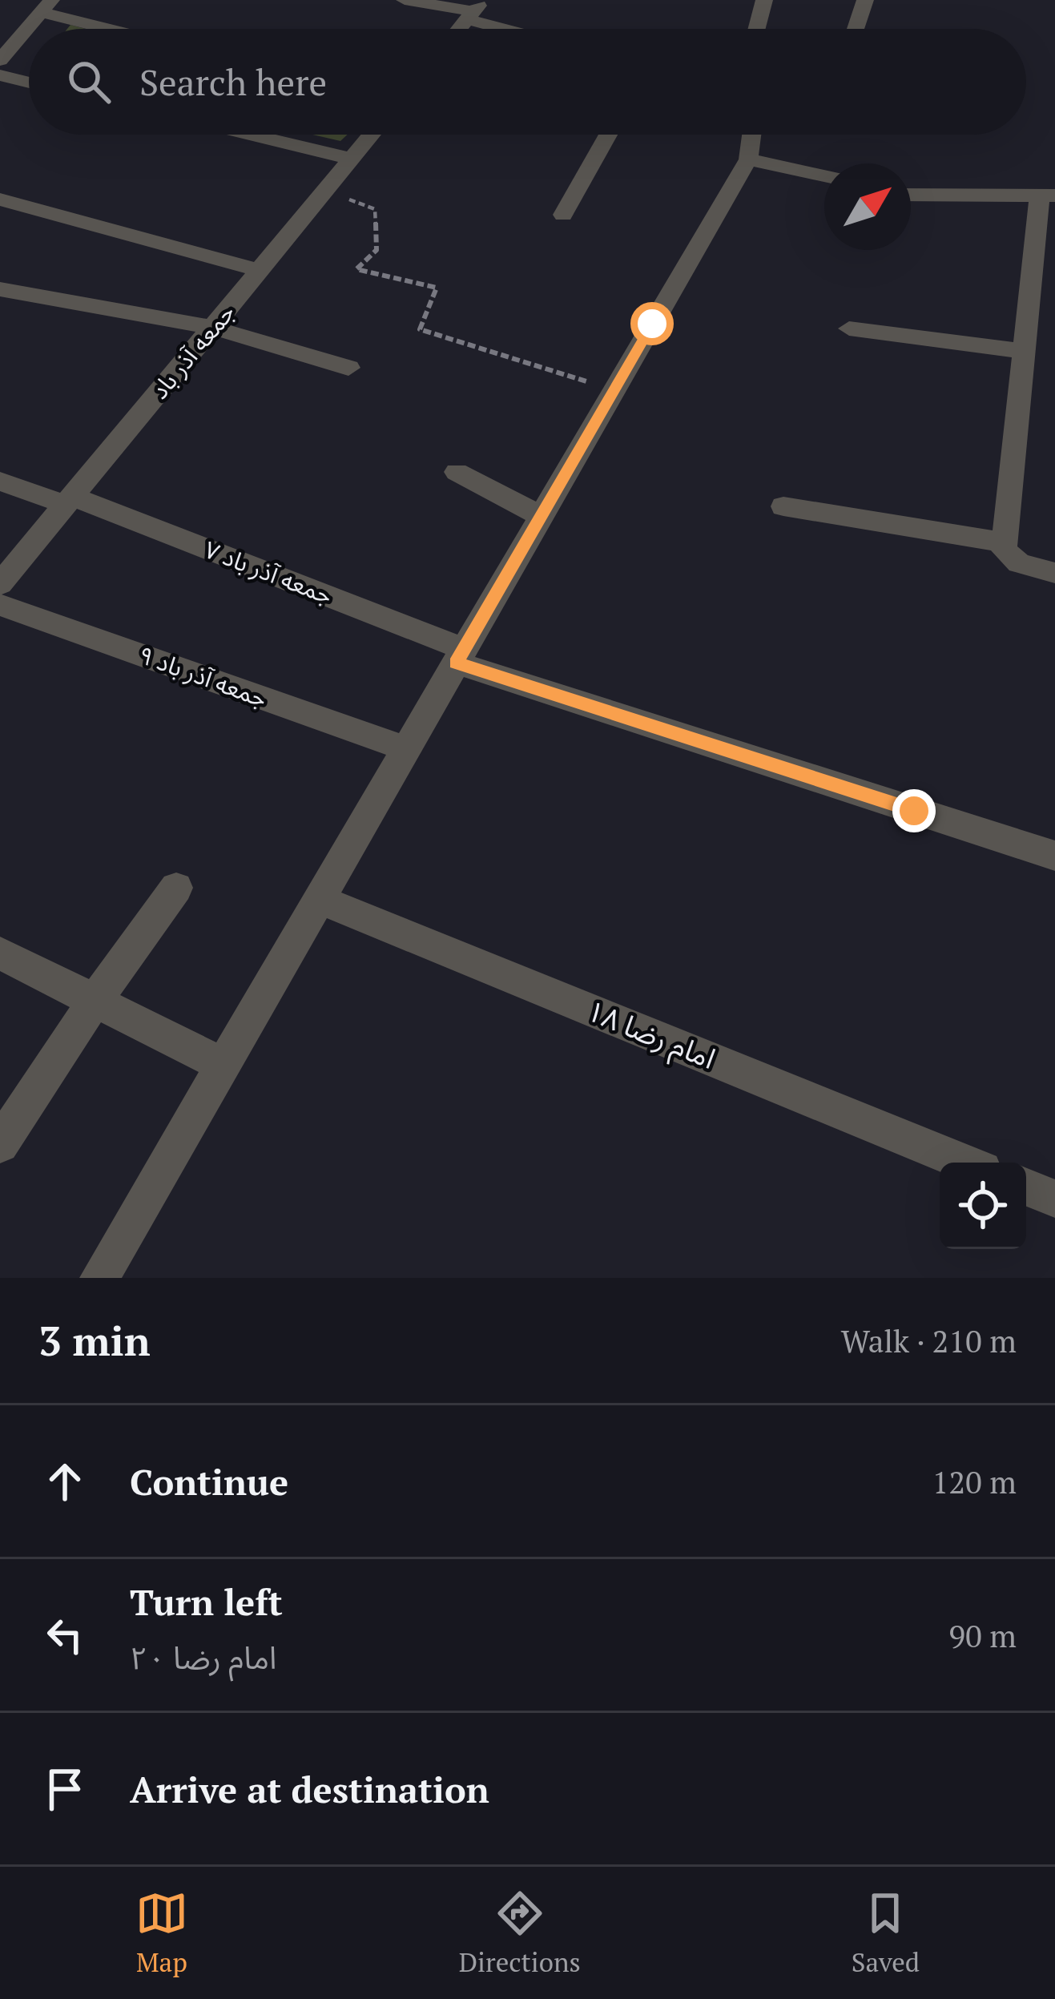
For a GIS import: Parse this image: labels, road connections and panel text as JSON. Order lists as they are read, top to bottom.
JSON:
{
  "streets": {
    "street": [
      "جمعه آذر باد",
      "جمعه آذر باد ۷",
      "جمعه آذر باد ۹",
      "امام رضا ۱۸"
    ]
  },
  "crossings": [
    ["جمعه آذر باد", "جمعه آذر باد ۷"]
  ],
  "north": "top right",
  "page": {
    "search": "Search here",
    "heading": ["3 min", "Walk · 210 m"],
    "list": [
      ["Continue", "120 m"],
      ["Turn left", "امام رضا ۲۰", "90 m"],
      "Arrive at destination"
    ],
    "nav": ["Map", "Directions", "Saved"]
  }
}
